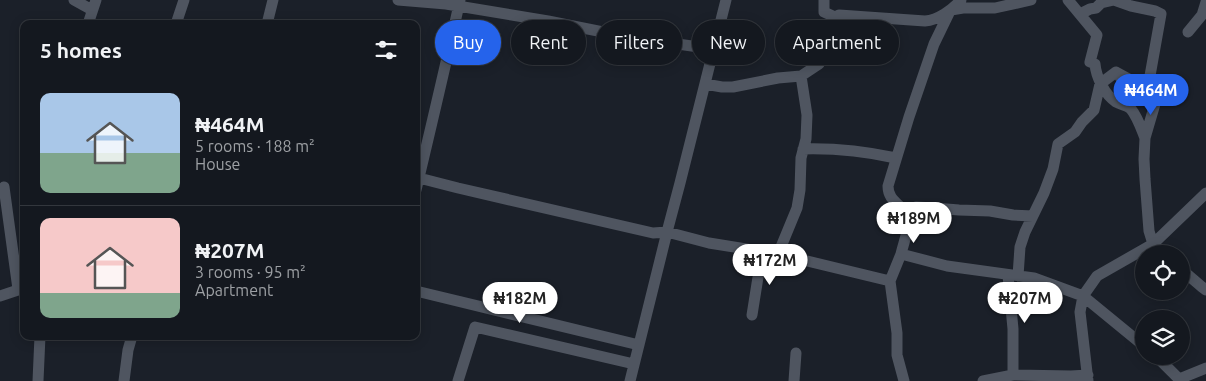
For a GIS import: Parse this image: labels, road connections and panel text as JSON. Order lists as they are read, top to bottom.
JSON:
{
  "page": {
    "chip": [
      "Buy",
      "Rent",
      "Filters",
      "New",
      "Apartment"
    ],
    "heading": "5 homes",
    "price": [
      "₦464M",
      "₦189M",
      "₦172M",
      "₦182M",
      "₦207M"
    ],
    "list": [
      {
        "name": "₦464M",
        "note": "5 rooms · 188 m² · House"
      },
      {
        "name": "₦207M",
        "note": "3 rooms · 95 m² · Apartment"
      }
    ]
  }
}
